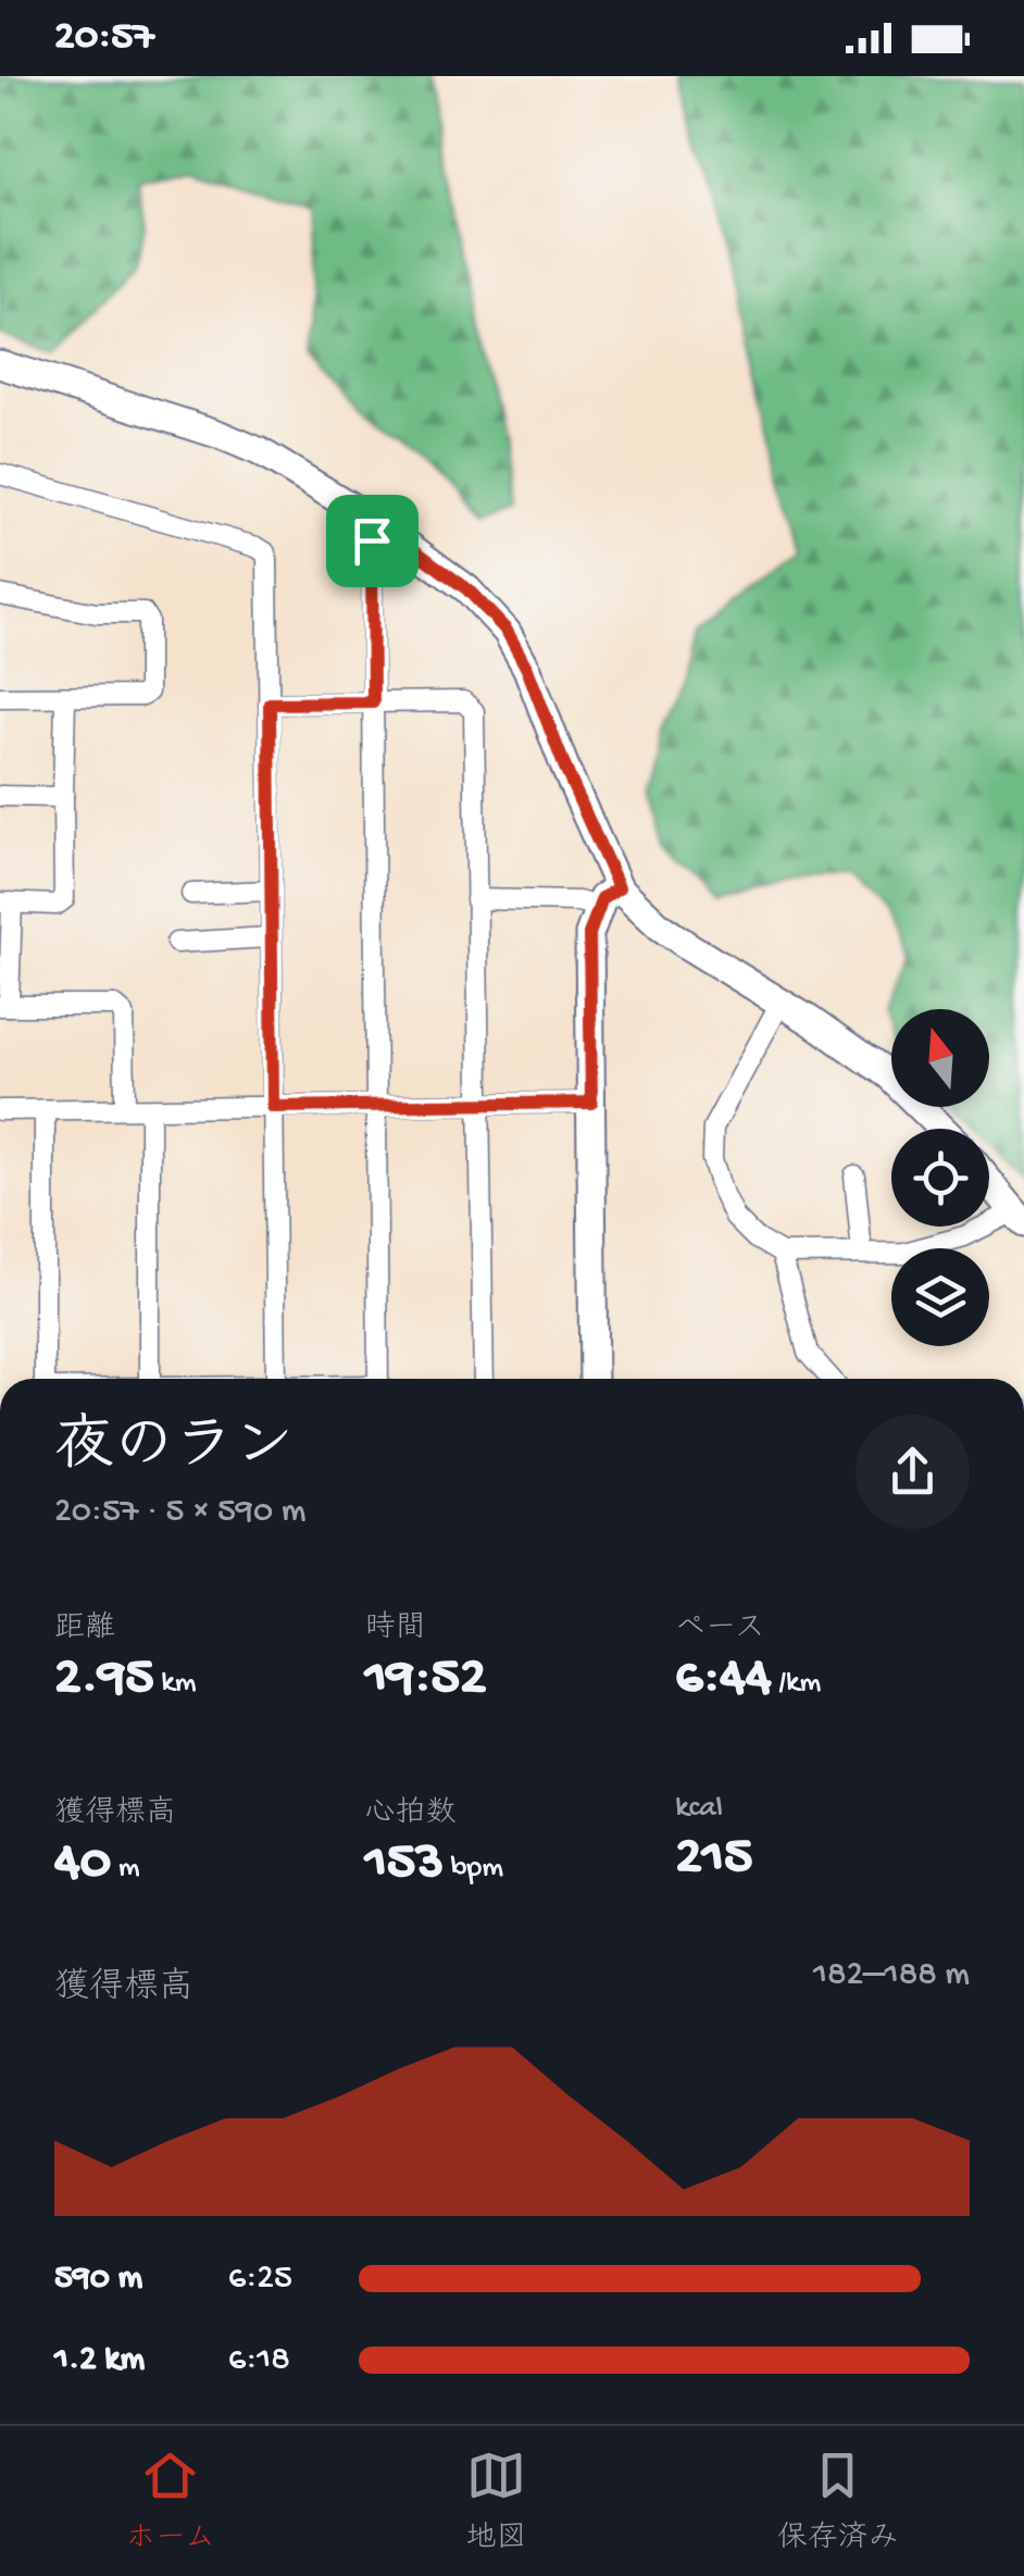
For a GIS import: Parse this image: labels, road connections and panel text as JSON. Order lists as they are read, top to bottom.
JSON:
{
  "north": "top",
  "page": {
    "status": "20:57",
    "heading": ["夜のラン", "20:57 · 5 × 590 m"],
    "stats": [
      ["距離", "2.95 km"],
      ["時間", "19:52"],
      ["ペース", "6:44 /km"],
      ["獲得標高", "40 m"],
      ["心拍数", "153 bpm"],
      ["kcal", "215"]
    ],
    "chart": ["獲得標高", "182–188 m"],
    "list": [
      {
        "name": "590 m",
        "note": "6:25"
      },
      {
        "name": "1.2 km",
        "note": "6:18"
      }
    ],
    "tabs": ["ホーム", "地図", "保存済み"]
  }
}
